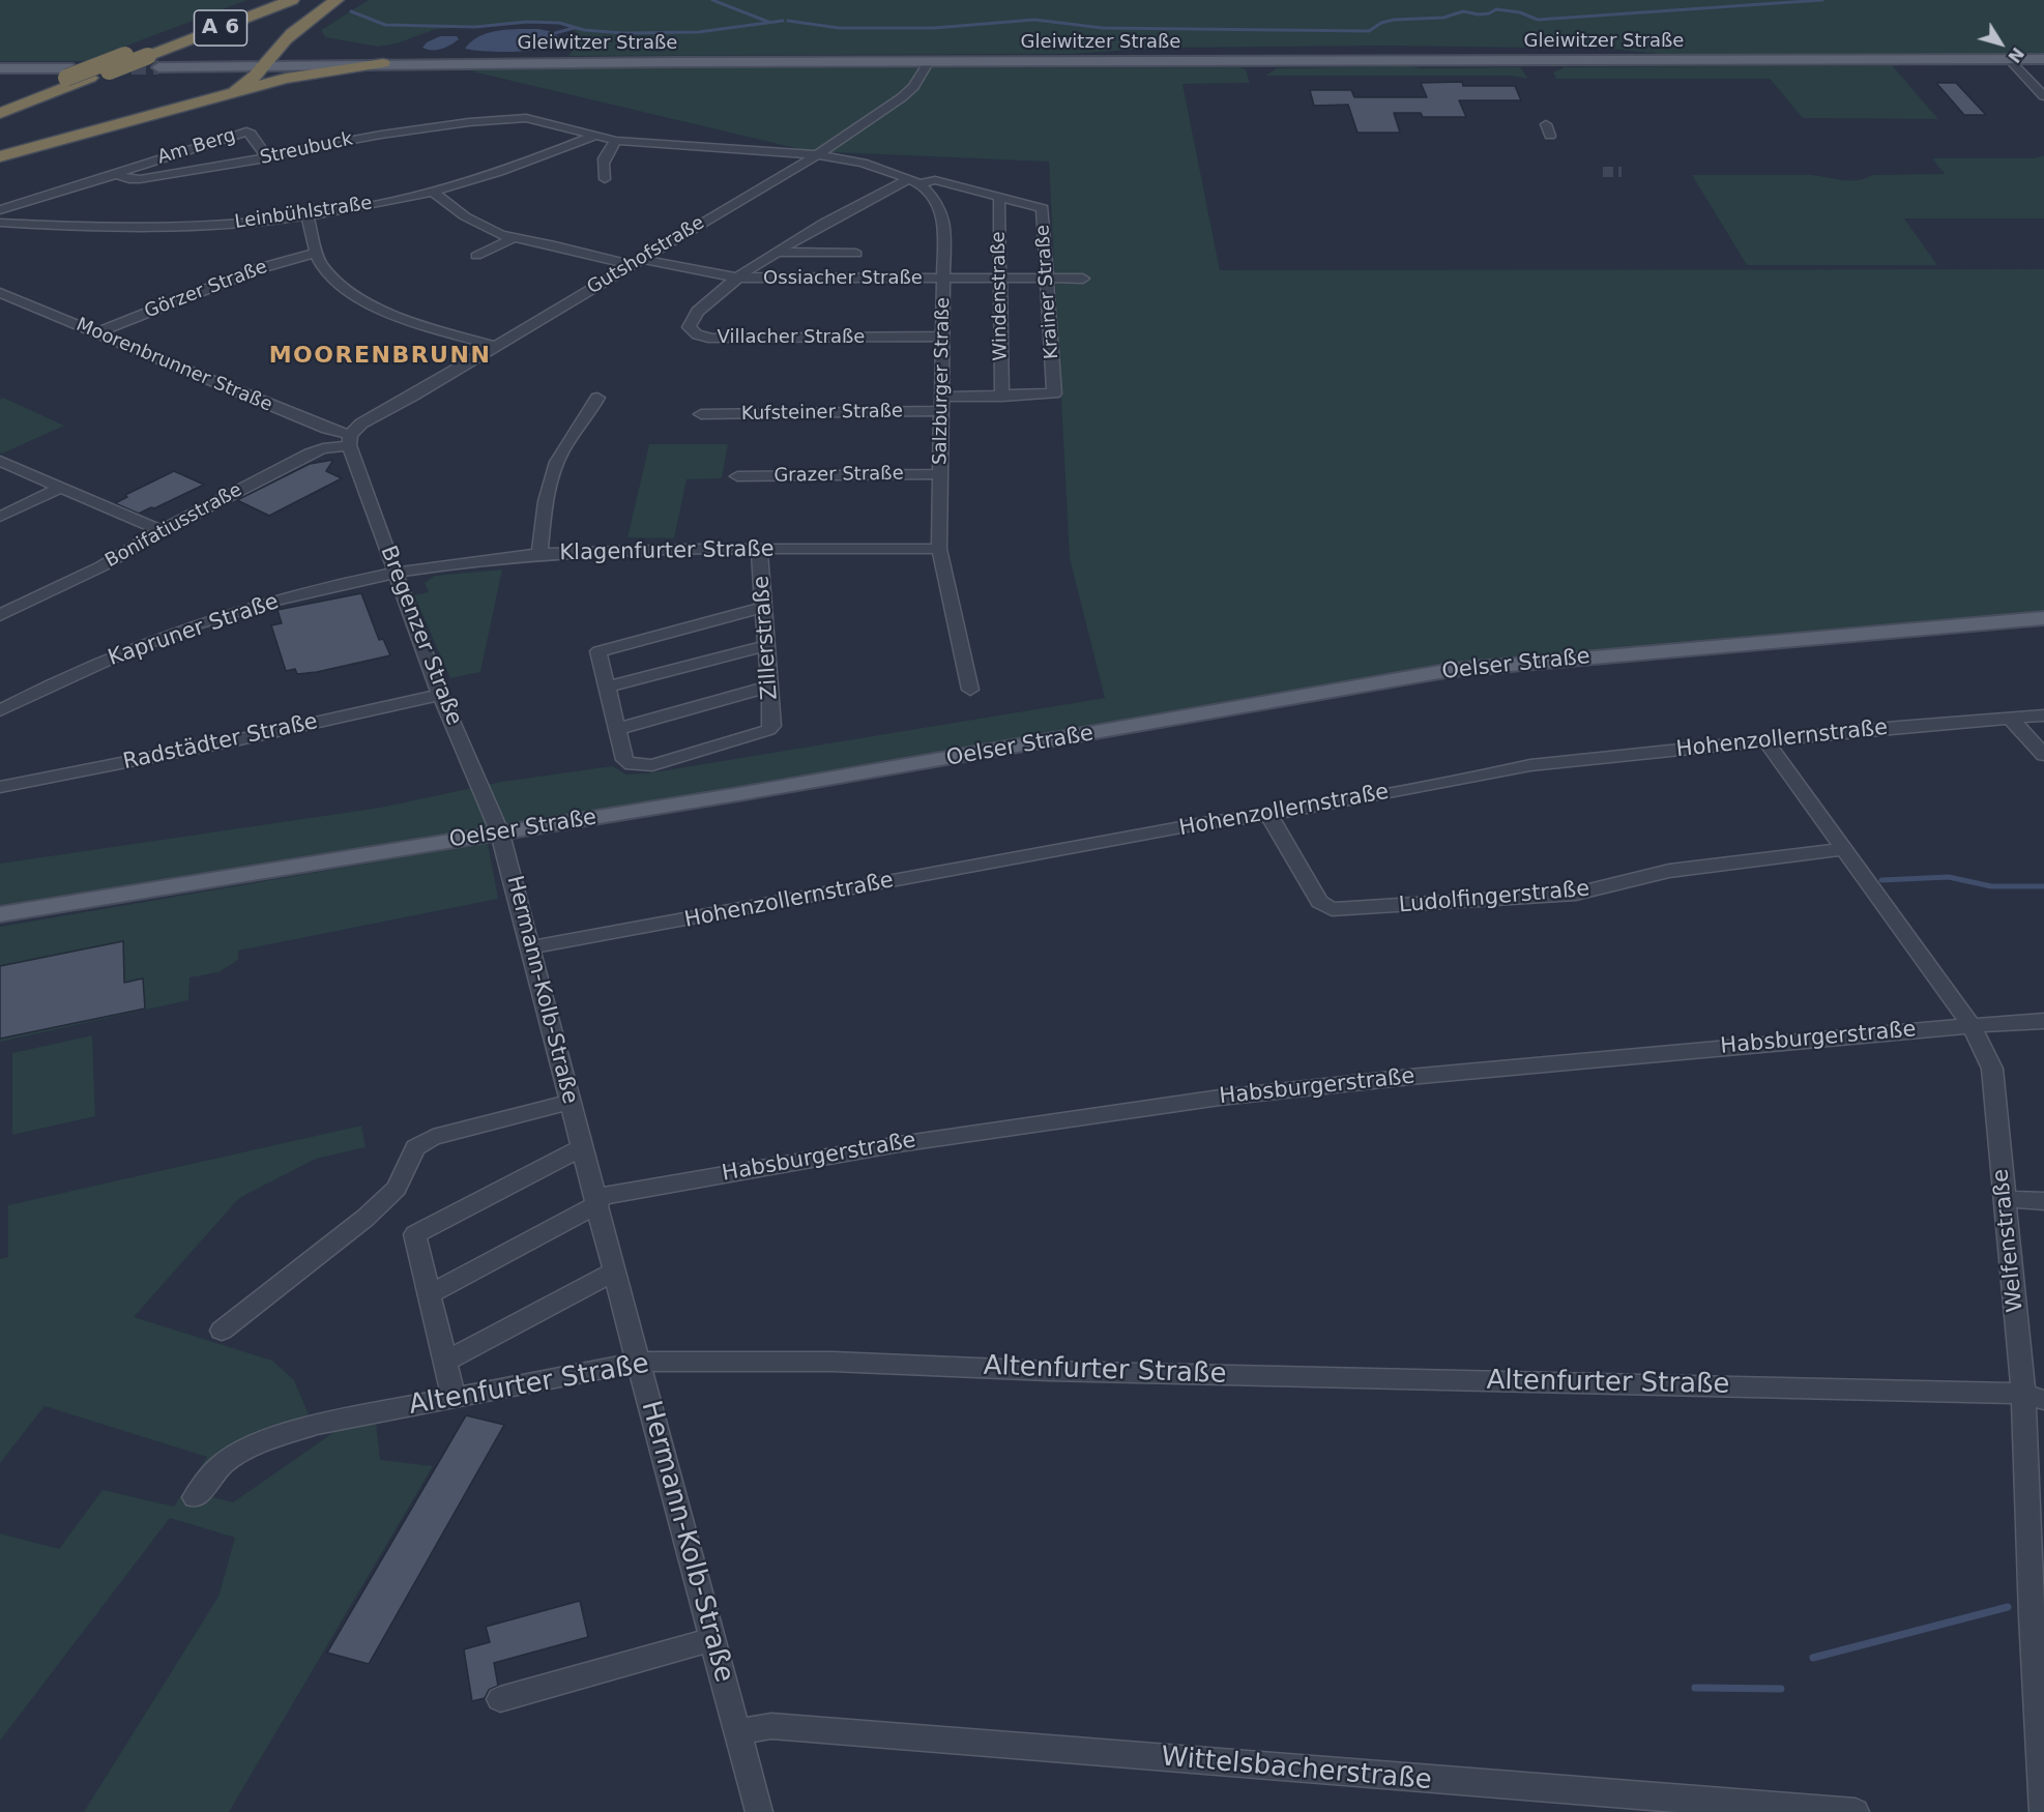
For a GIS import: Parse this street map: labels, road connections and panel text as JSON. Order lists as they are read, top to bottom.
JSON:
{
  "streets": {
    "highway": ["A 6"],
    "main road": ["Gleiwitzer Straße", "Oelser Straße"],
    "street": [
      "Am Berg",
      "Streubuck",
      "Leinbühlstraße",
      "Gutshofstraße",
      "Ossiacher Straße",
      "Görzer Straße",
      "Krainer Straße",
      "Windenstraße",
      "Villacher Straße",
      "Moorenbrunner Straße",
      "Salzburger Straße",
      "Kufsteiner Straße",
      "Grazer Straße",
      "Bonifatiusstraße",
      "Klagenfurter Straße",
      "Kapruner Straße",
      "Bregenzer Straße",
      "Zillerstraße",
      "Hohenzollernstraße",
      "Radstädter Straße",
      "Ludolfingerstraße",
      "Hermann-Kolb-Straße",
      "Habsburgerstraße",
      "Welfenstraße",
      "Altenfurter Straße",
      "Wittelsbacherstraße"
    ]
  },
  "crossings": [
    ["A 6", "Gleiwitzer Straße"],
    ["Gleiwitzer Straße", "Gutshofstraße"],
    ["Am Berg", "Streubuck"],
    ["Streubuck", "Leinbühlstraße"],
    ["Streubuck", "Gutshofstraße"],
    ["Streubuck", "Salzburger Straße"],
    ["Leinbühlstraße", "Ossiacher Straße"],
    ["Gutshofstraße", "Ossiacher Straße"],
    ["Gutshofstraße", "Moorenbrunner Straße"],
    ["Gutshofstraße", "Salzburger Straße"],
    ["Gutshofstraße", "Bonifatiusstraße"],
    ["Gutshofstraße", "Bregenzer Straße"],
    ["Ossiacher Straße", "Krainer Straße"],
    ["Ossiacher Straße", "Windenstraße"],
    ["Ossiacher Straße", "Villacher Straße"],
    ["Ossiacher Straße", "Salzburger Straße"],
    ["Görzer Straße", "Moorenbrunner Straße"],
    ["Krainer Straße", "Windenstraße"],
    ["Krainer Straße", "Villacher Straße"],
    ["Krainer Straße", "Salzburger Straße"],
    ["Krainer Straße", "Kufsteiner Straße"],
    ["Villacher Straße", "Salzburger Straße"],
    ["Moorenbrunner Straße", "Bonifatiusstraße"],
    ["Moorenbrunner Straße", "Bregenzer Straße"],
    ["Salzburger Straße", "Kufsteiner Straße"],
    ["Salzburger Straße", "Grazer Straße"],
    ["Salzburger Straße", "Klagenfurter Straße"],
    ["Bonifatiusstraße", "Bregenzer Straße"],
    ["Klagenfurter Straße", "Kapruner Straße"],
    ["Klagenfurter Straße", "Bregenzer Straße"],
    ["Klagenfurter Straße", "Zillerstraße"],
    ["Kapruner Straße", "Bregenzer Straße"],
    ["Bregenzer Straße", "Oelser Straße"],
    ["Bregenzer Straße", "Radstädter Straße"],
    ["Bregenzer Straße", "Hermann-Kolb-Straße"],
    ["Oelser Straße", "Hermann-Kolb-Straße"],
    ["Hohenzollernstraße", "Ludolfingerstraße"],
    ["Hohenzollernstraße", "Hermann-Kolb-Straße"],
    ["Hohenzollernstraße", "Welfenstraße"],
    ["Ludolfingerstraße", "Welfenstraße"],
    ["Hermann-Kolb-Straße", "Habsburgerstraße"],
    ["Hermann-Kolb-Straße", "Altenfurter Straße"],
    ["Hermann-Kolb-Straße", "Wittelsbacherstraße"],
    ["Habsburgerstraße", "Welfenstraße"],
    ["Welfenstraße", "Altenfurter Straße"]
  ],
  "districts": ["MOORENBRUNN"],
  "north": "bottom right"
}
